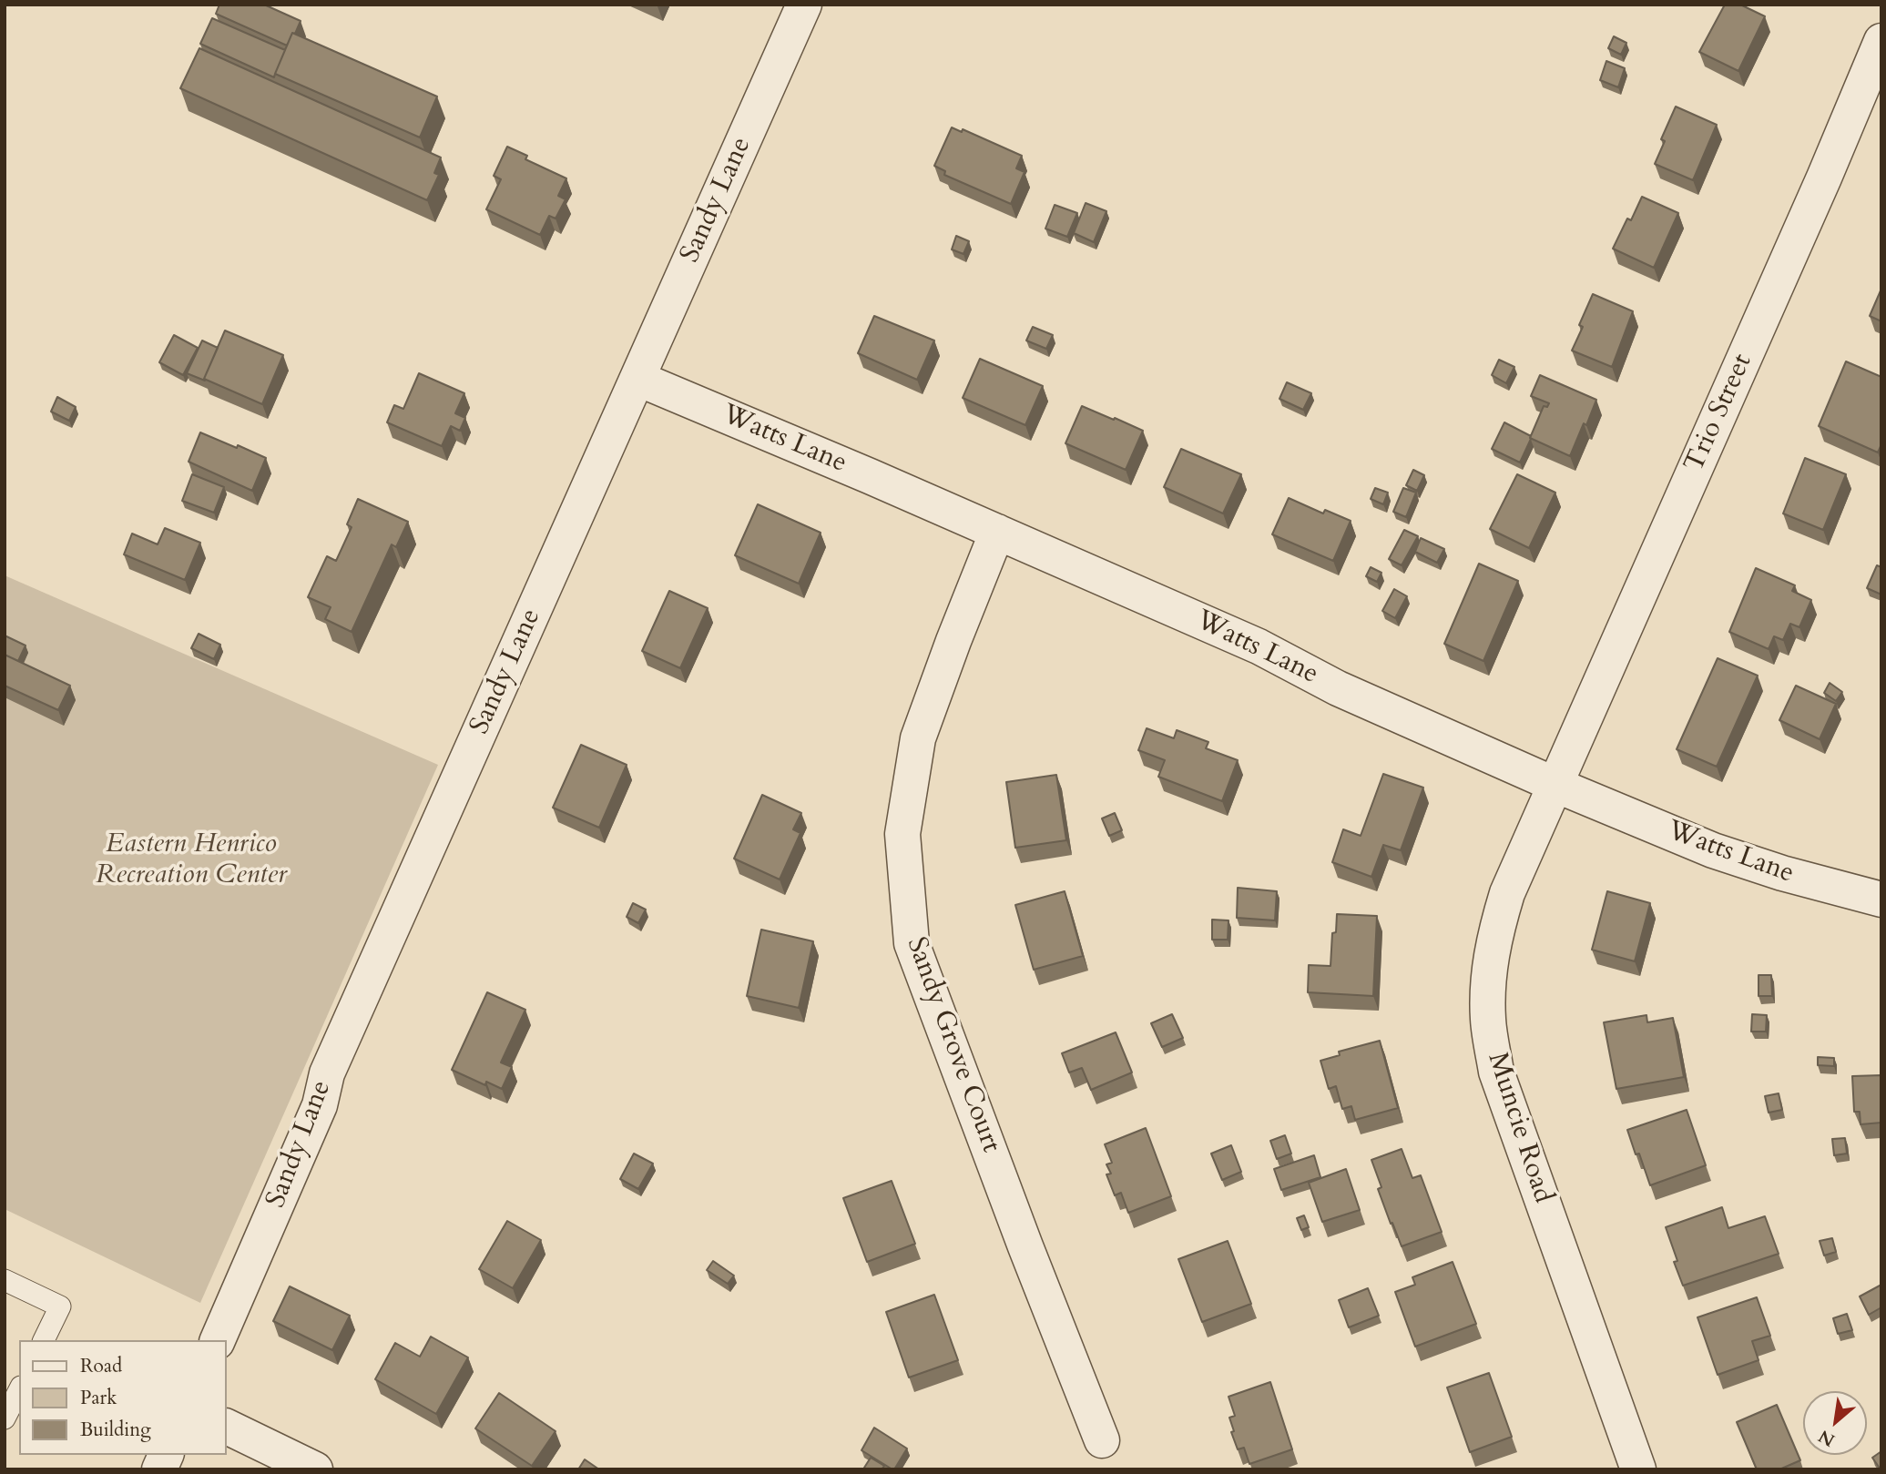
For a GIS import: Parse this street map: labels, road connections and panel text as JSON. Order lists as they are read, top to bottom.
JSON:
{
  "streets": {
    "street": [
      "Sandy Lane",
      "Trio Street",
      "Watts Lane",
      "Sandy Grove Court",
      "Muncie Road"
    ]
  },
  "crossings": [
    ["Sandy Lane", "Watts Lane"],
    ["Trio Street", "Watts Lane"],
    ["Trio Street", "Muncie Road"],
    ["Watts Lane", "Sandy Grove Court"],
    ["Watts Lane", "Muncie Road"]
  ],
  "parks": ["Eastern Henrico Recreation Center"],
  "legend": ["Road", "Park", "Building"],
  "north": "bottom left"
}
